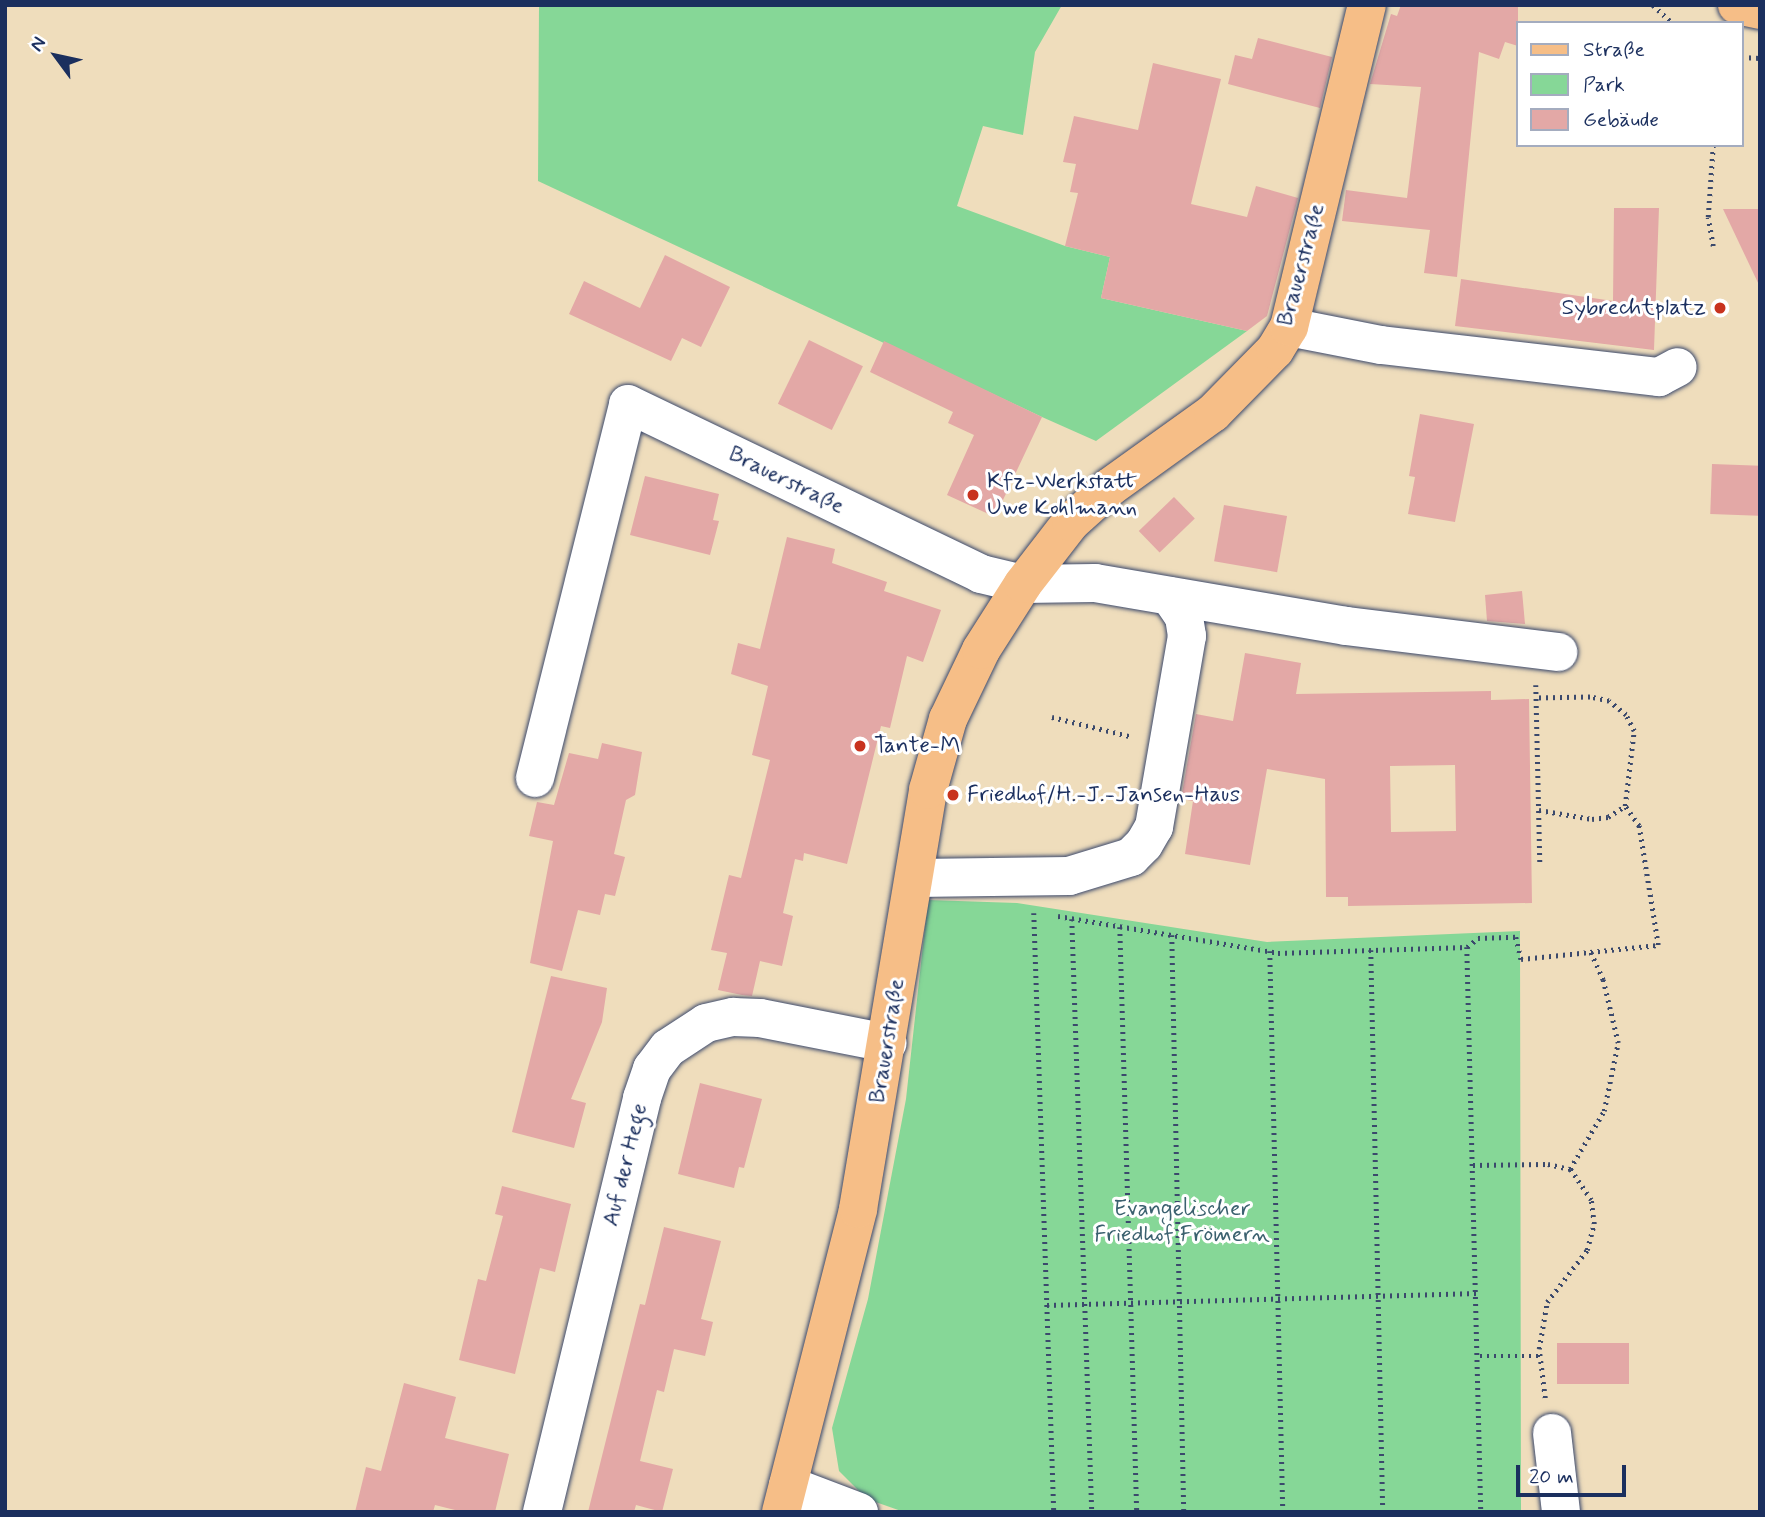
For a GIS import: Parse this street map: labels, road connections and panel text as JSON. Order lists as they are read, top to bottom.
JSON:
{
  "streets": {
    "main road": ["Brauerstraße"],
    "street": ["Auf der Hege"]
  },
  "crossings": [
    ["Brauerstraße", "Auf der Hege"]
  ],
  "parks": ["Evangelischer Friedhof Frömern"],
  "places": [
    "Sybrechtplatz",
    "Kfz-Werkstatt Uwe Kohlmann",
    "Tante-M",
    "Friedhof/H.-J.-Jansen-Haus"
  ],
  "legend": ["Straße", "Park", "Gebäude"],
  "scale_bar": "20 m",
  "north": "top left"
}
